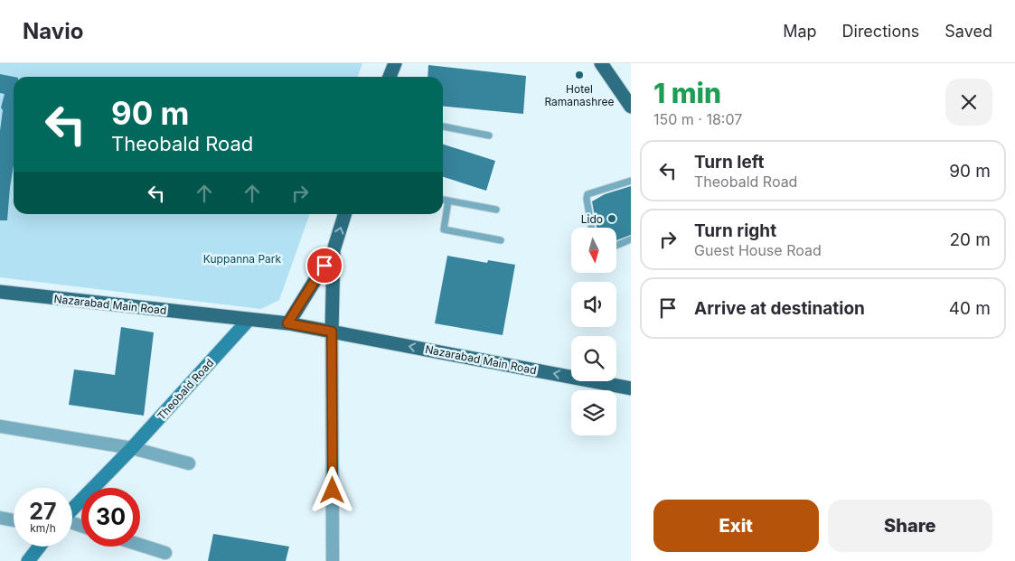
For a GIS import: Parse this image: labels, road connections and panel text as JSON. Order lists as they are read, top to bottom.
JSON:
{
  "streets": {
    "main road": ["Nazarabad Main Road", "Theobald Road"]
  },
  "crossings": [
    ["Nazarabad Main Road", "Theobald Road"]
  ],
  "one_way": ["Nazarabad Main Road"],
  "parks": ["Kuppanna Park"],
  "places": ["Hotel Ramanashree", "Lido"],
  "north": "bottom",
  "page": {
    "header": "Navio",
    "nav": ["Map", "Directions", "Saved"],
    "heading": ["1 min", "150 m · 18:07"],
    "turn": ["90 m", "Theobald Road"],
    "list": [
      {
        "name": "Turn left",
        "note": "Theobald Road",
        "value": "90 m"
      },
      {
        "name": "Turn right",
        "note": "Guest House Road",
        "value": "20 m"
      },
      {
        "name": "Arrive at destination",
        "value": "40 m"
      }
    ],
    "speed": "27 km/h",
    "limit": "30",
    "buttons": ["Exit", "Share"]
  }
}
